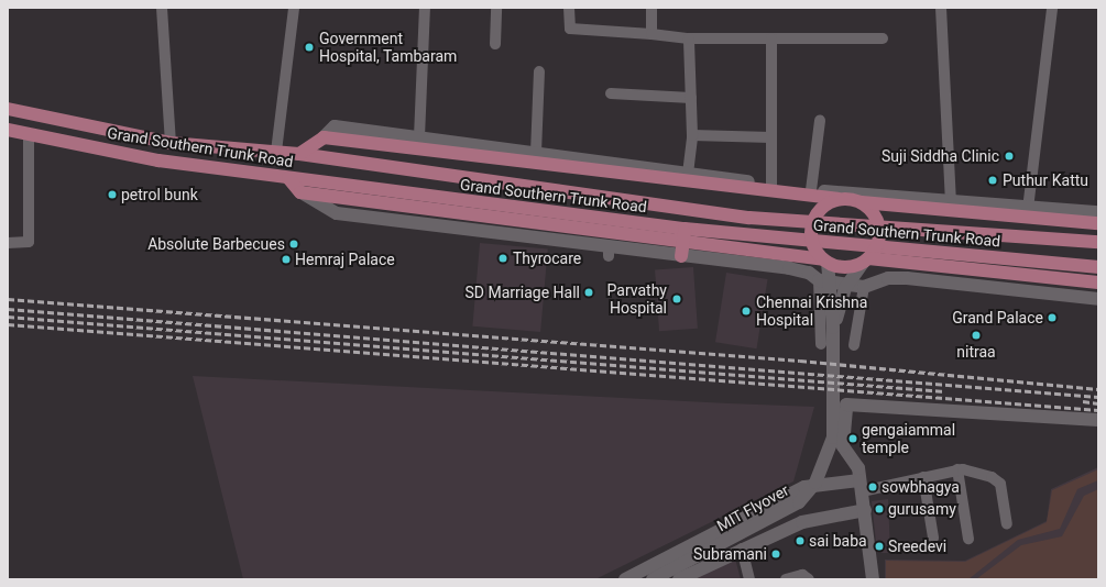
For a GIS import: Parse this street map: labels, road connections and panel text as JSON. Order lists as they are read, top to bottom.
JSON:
{
  "streets": {
    "main road": ["Grand Southern Trunk Road"],
    "street": ["MIT Flyover"]
  },
  "places": [
    "Government Hospital, Tambaram",
    "Suji Siddha Clinic",
    "Puthur Kattu",
    "petrol bunk",
    "Absolute Barbecues",
    "Thyrocare",
    "Hemraj Palace",
    "SD Marriage Hall",
    "Parvathy Hospital",
    "Chennai Krishna Hospital",
    "Grand Palace",
    "nitraa",
    "gengaiammal temple",
    "sowbhagya",
    "gurusamy",
    "sai baba",
    "Sreedevi",
    "Subramani"
  ]
}
